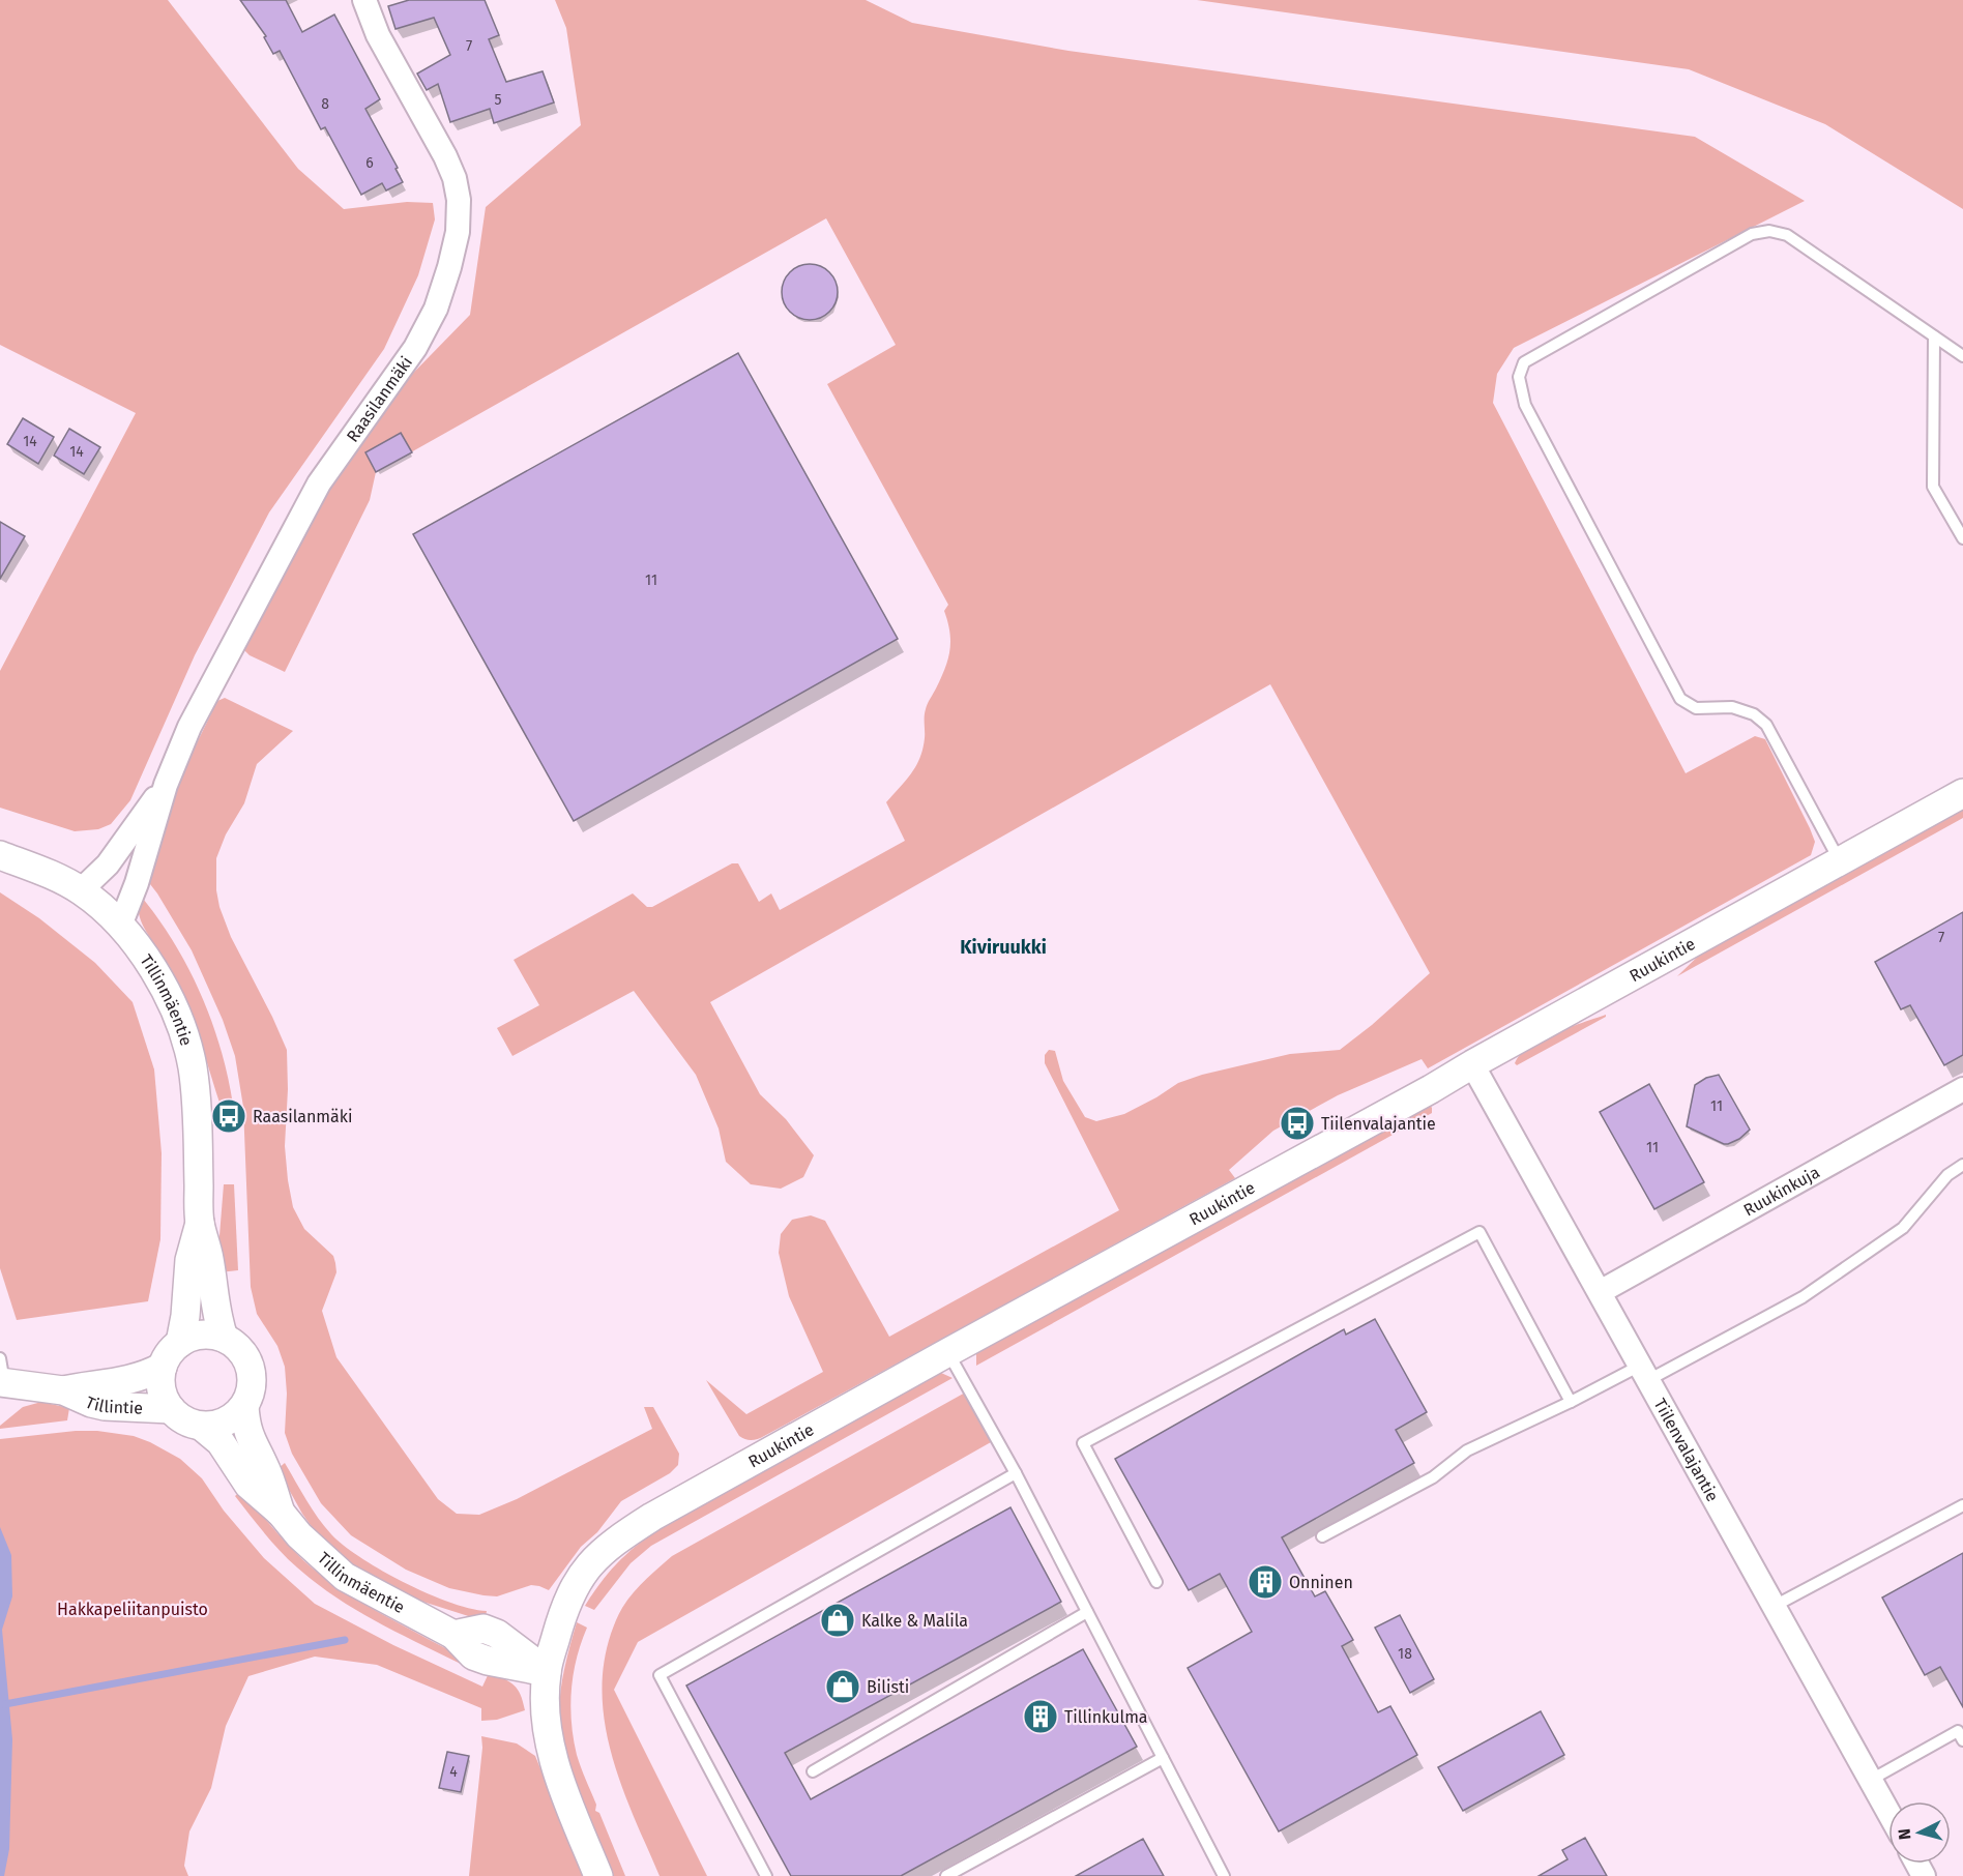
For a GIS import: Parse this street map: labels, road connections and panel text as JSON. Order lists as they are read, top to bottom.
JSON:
{
  "streets": {
    "street": [
      "Raasilanmäki",
      "Ruukintie",
      "Tillinmäentie",
      "Ruukinkuja",
      "Tillintie",
      "Tiilenvalajantie"
    ]
  },
  "crossings": [
    ["Raasilanmäki", "Tillinmäentie"],
    ["Ruukintie", "Tillinmäentie"],
    ["Ruukintie", "Tiilenvalajantie"],
    ["Tillinmäentie", "Tillintie"],
    ["Ruukinkuja", "Tiilenvalajantie"]
  ],
  "districts": ["Kiviruukki"],
  "parks": ["Hakkapeliitanpuisto"],
  "places": {
    "bus stop": ["Raasilanmäki", "Tiilenvalajantie"],
    "building": ["Onninen", "Tillinkulma"],
    "shop": ["Kalke & Malila", "Bilisti"]
  },
  "house_numbers": [
    "7",
    "5",
    "8",
    "6",
    "14",
    "14",
    "11",
    "7",
    "11",
    "11",
    "18",
    "4"
  ],
  "north": "left"
}
